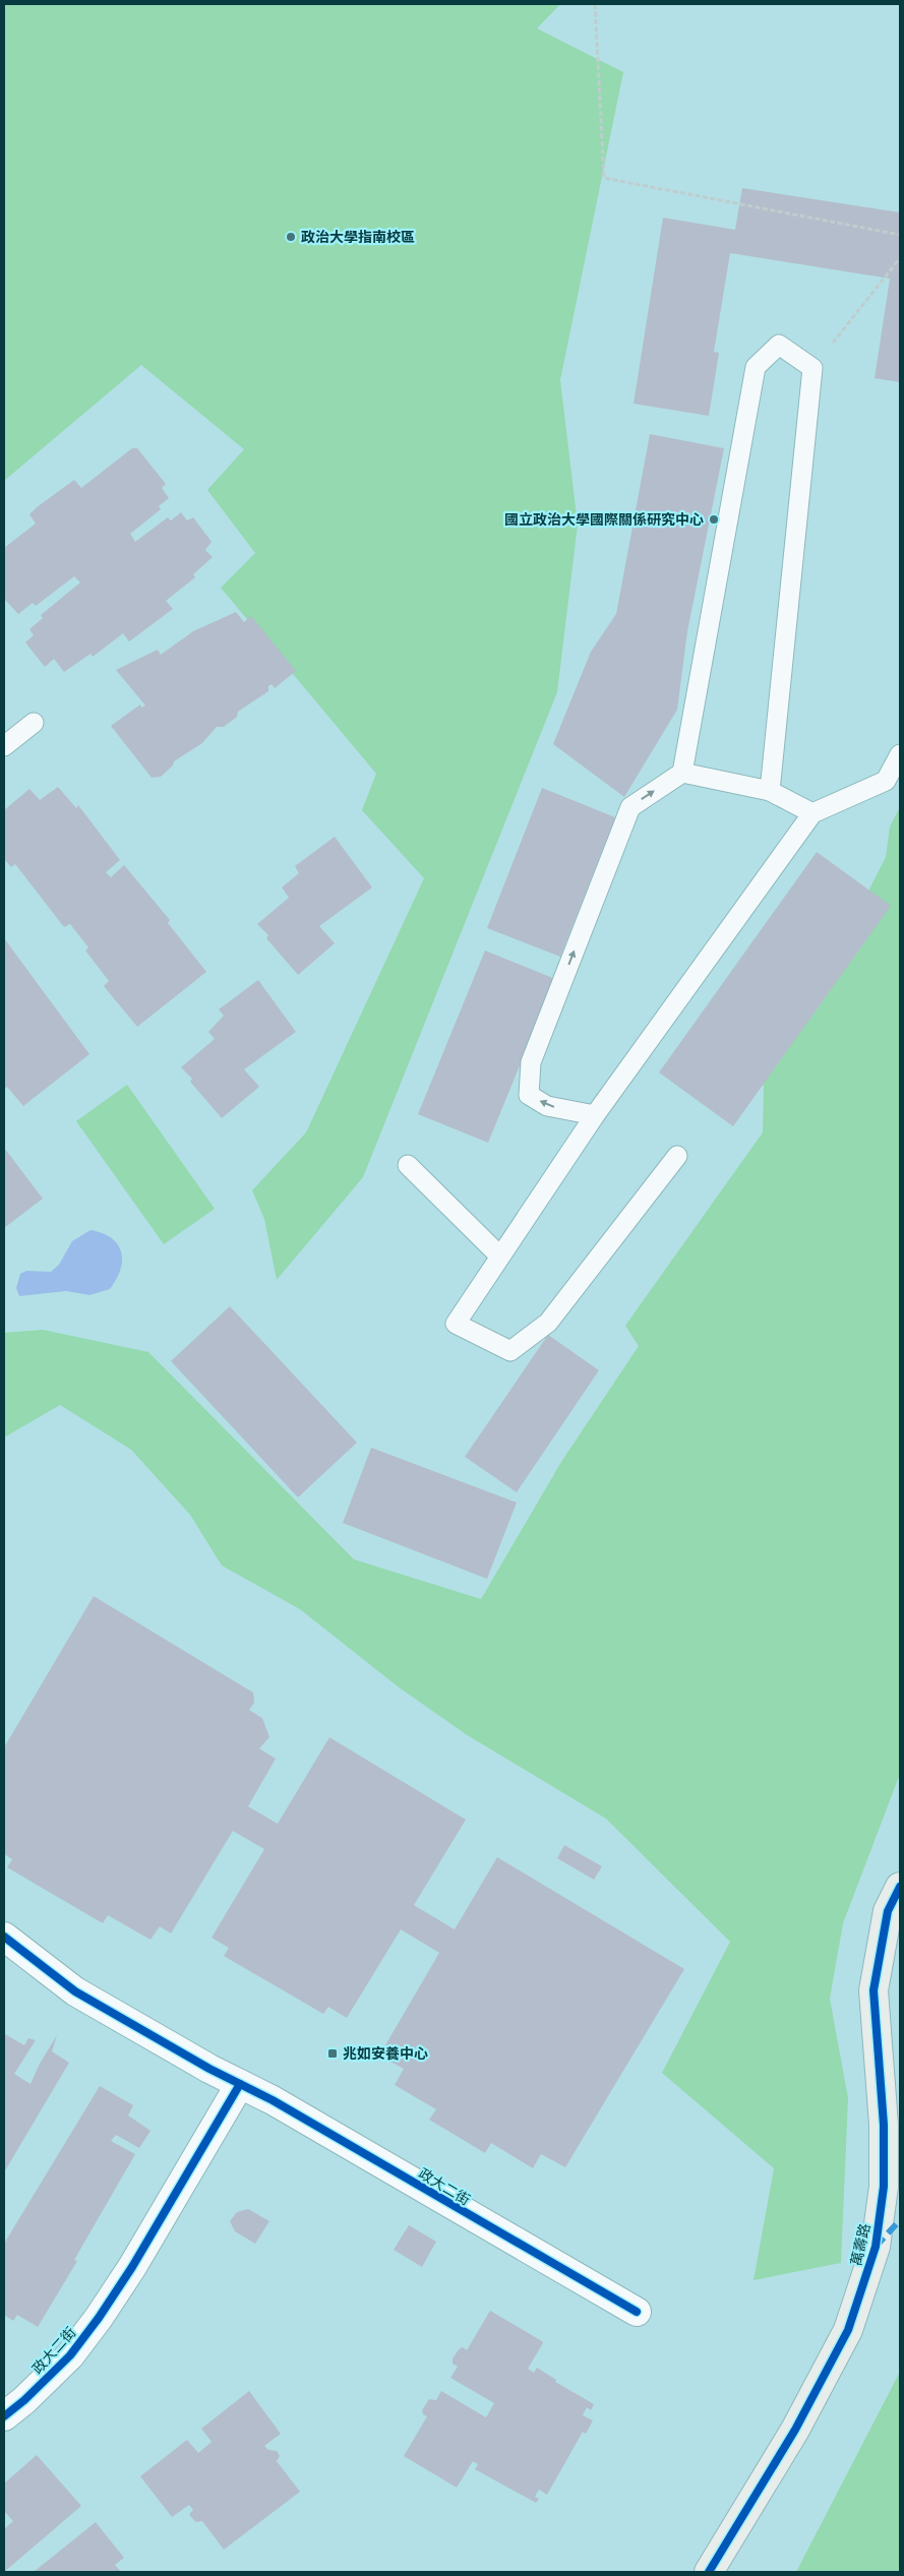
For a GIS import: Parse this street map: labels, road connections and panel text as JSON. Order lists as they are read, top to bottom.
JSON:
{
  "streets": {
    "street": ["政大二街", "萬壽路"]
  },
  "places": {
    "other": ["政治大學指南校區", "國立政治大學國際關係研究中心"],
    "transit": ["兆如安養中心"]
  }
}
